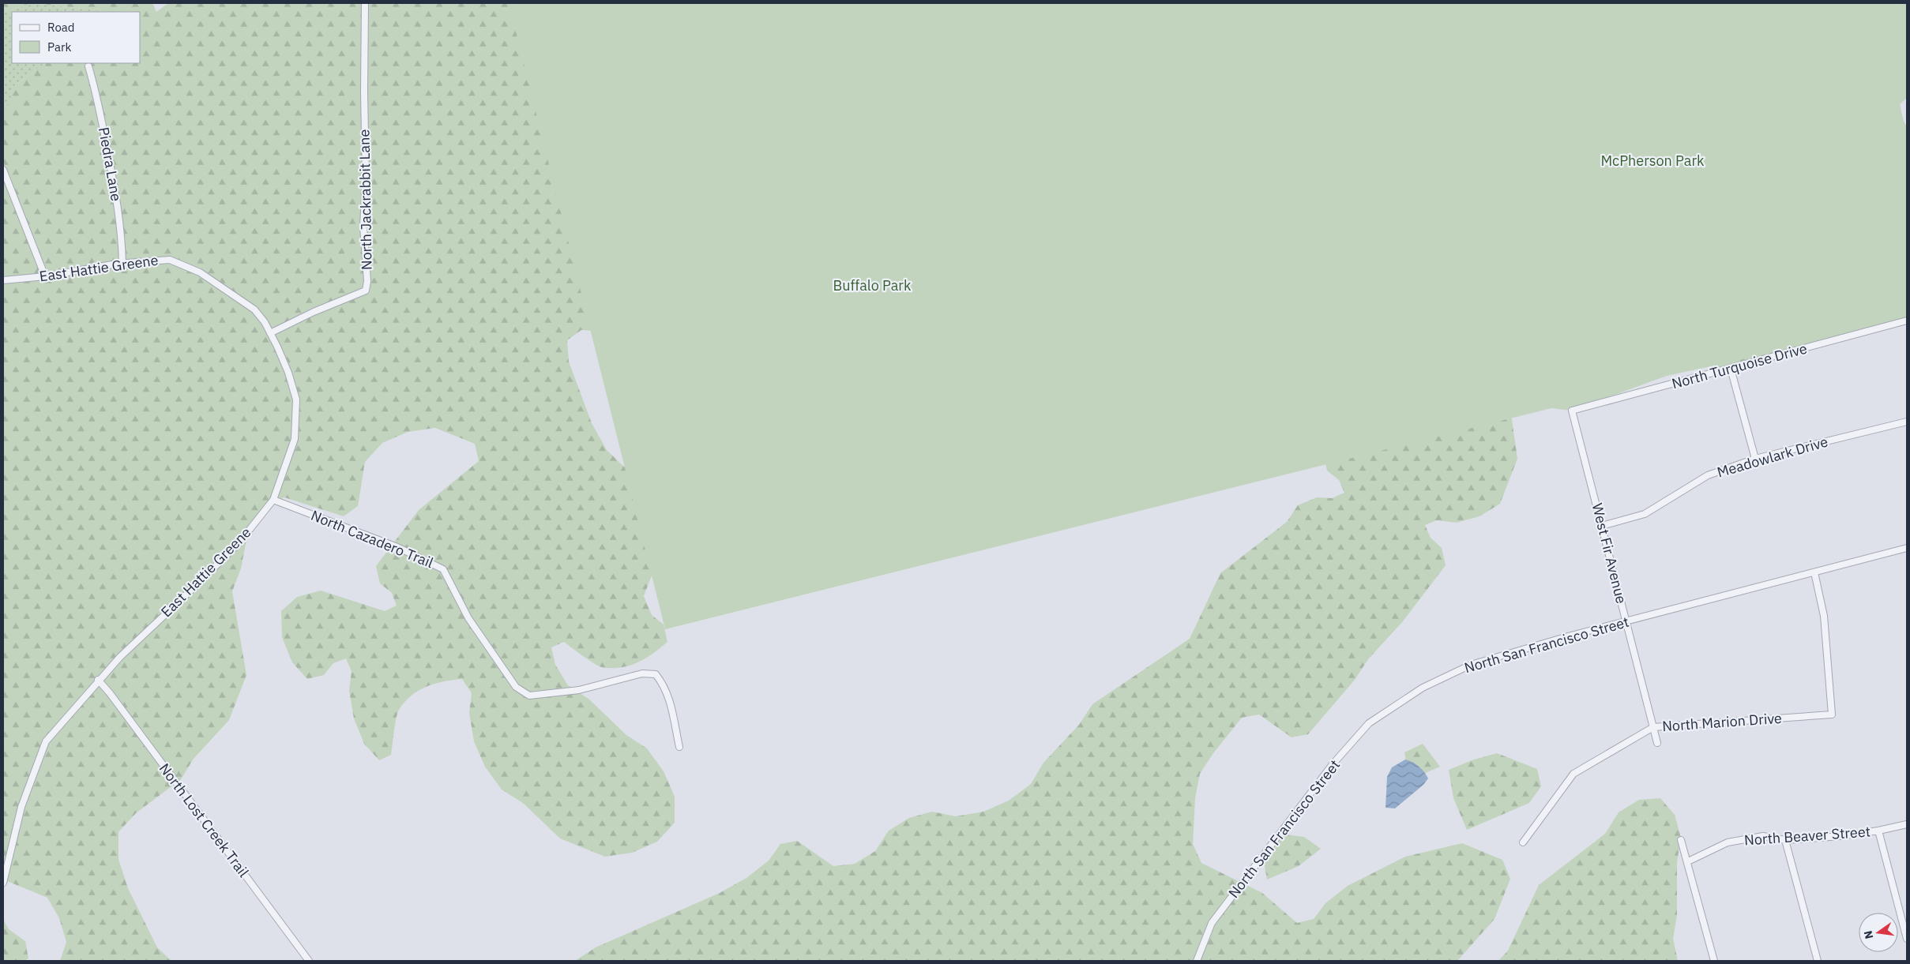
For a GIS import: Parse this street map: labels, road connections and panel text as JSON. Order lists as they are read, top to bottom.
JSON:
{
  "streets": {
    "street": [
      "Piedra Lane",
      "North Jackrabbit Lane",
      "East Hattie Greene",
      "North Turquoise Drive",
      "Meadowlark Drive",
      "North Cazadero Trail",
      "West Fir Avenue",
      "North San Francisco Street",
      "North Marion Drive",
      "North Lost Creek Trail",
      "North Beaver Street"
    ]
  },
  "crossings": [
    ["Piedra Lane", "East Hattie Greene"],
    ["North Jackrabbit Lane", "East Hattie Greene"],
    ["East Hattie Greene", "North Cazadero Trail"],
    ["East Hattie Greene", "North Lost Creek Trail"],
    ["North Turquoise Drive", "West Fir Avenue"],
    ["Meadowlark Drive", "West Fir Avenue"],
    ["West Fir Avenue", "North San Francisco Street"],
    ["West Fir Avenue", "North Marion Drive"],
    ["North San Francisco Street", "North Marion Drive"]
  ],
  "parks": ["McPherson Park", "Buffalo Park"],
  "legend": ["Road", "Park"],
  "north": "left"
}
